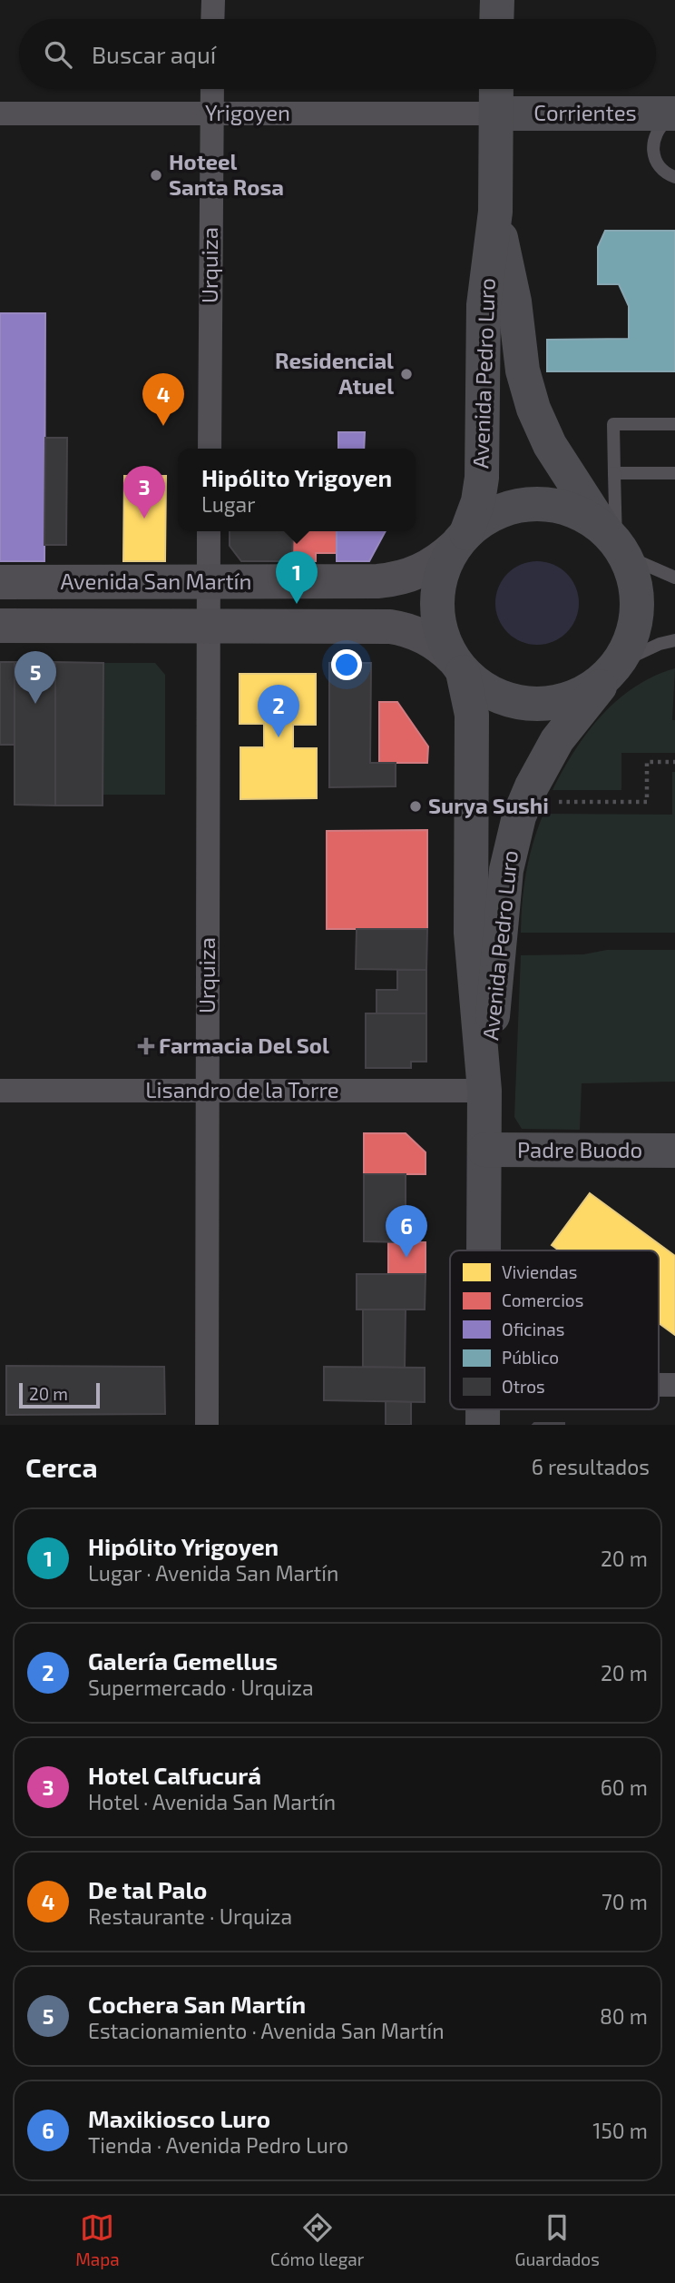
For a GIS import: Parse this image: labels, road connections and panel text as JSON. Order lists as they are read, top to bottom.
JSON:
{
  "streets": {
    "main road": [
      "Corrientes",
      "Avenida Pedro Luro",
      "Avenida San Martín",
      "Padre Buodo"
    ],
    "street": ["Yrigoyen", "Urquiza", "Lisandro de la Torre"]
  },
  "crossings": [
    ["Yrigoyen", "Corrientes"],
    ["Yrigoyen", "Urquiza"],
    ["Yrigoyen", "Avenida Pedro Luro"],
    ["Corrientes", "Avenida Pedro Luro"],
    ["Urquiza", "Avenida San Martín"],
    ["Urquiza", "Lisandro de la Torre"],
    ["Avenida Pedro Luro", "Avenida San Martín"],
    ["Avenida Pedro Luro", "Lisandro de la Torre"],
    ["Avenida Pedro Luro", "Padre Buodo"]
  ],
  "places": {
    "other": ["Hoteel Santa Rosa", "Residencial Atuel", "Surya Sushi"],
    "health": ["Farmacia Del Sol"]
  },
  "legend": [
    "Viviendas",
    "Comercios",
    "Oficinas",
    "Público",
    "Otros"
  ],
  "scale_bar": "20 m",
  "page": {
    "search": "Buscar aquí",
    "pins": [
      "4",
      "3",
      "1",
      "5",
      "2",
      "6"
    ],
    "popup": ["Hipólito Yrigoyen", "Lugar"],
    "scale": "20 m",
    "heading": ["Cerca", "6 resultados"],
    "list": [
      {
        "mark": "1",
        "name": "Hipólito Yrigoyen",
        "note": "Lugar · Avenida San Martín",
        "value": "20 m"
      },
      {
        "mark": "2",
        "name": "Galería Gemellus",
        "note": "Supermercado · Urquiza",
        "value": "20 m"
      },
      {
        "mark": "3",
        "name": "Hotel Calfucurá",
        "note": "Hotel · Avenida San Martín",
        "value": "60 m"
      },
      {
        "mark": "4",
        "name": "De tal Palo",
        "note": "Restaurante · Urquiza",
        "value": "70 m"
      },
      {
        "mark": "5",
        "name": "Cochera San Martín",
        "note": "Estacionamiento · Avenida San Martín",
        "value": "80 m"
      },
      {
        "mark": "6",
        "name": "Maxikiosco Luro",
        "note": "Tienda · Avenida Pedro Luro",
        "value": "150 m"
      }
    ],
    "nav": ["Mapa", "Cómo llegar", "Guardados"]
  }
}
